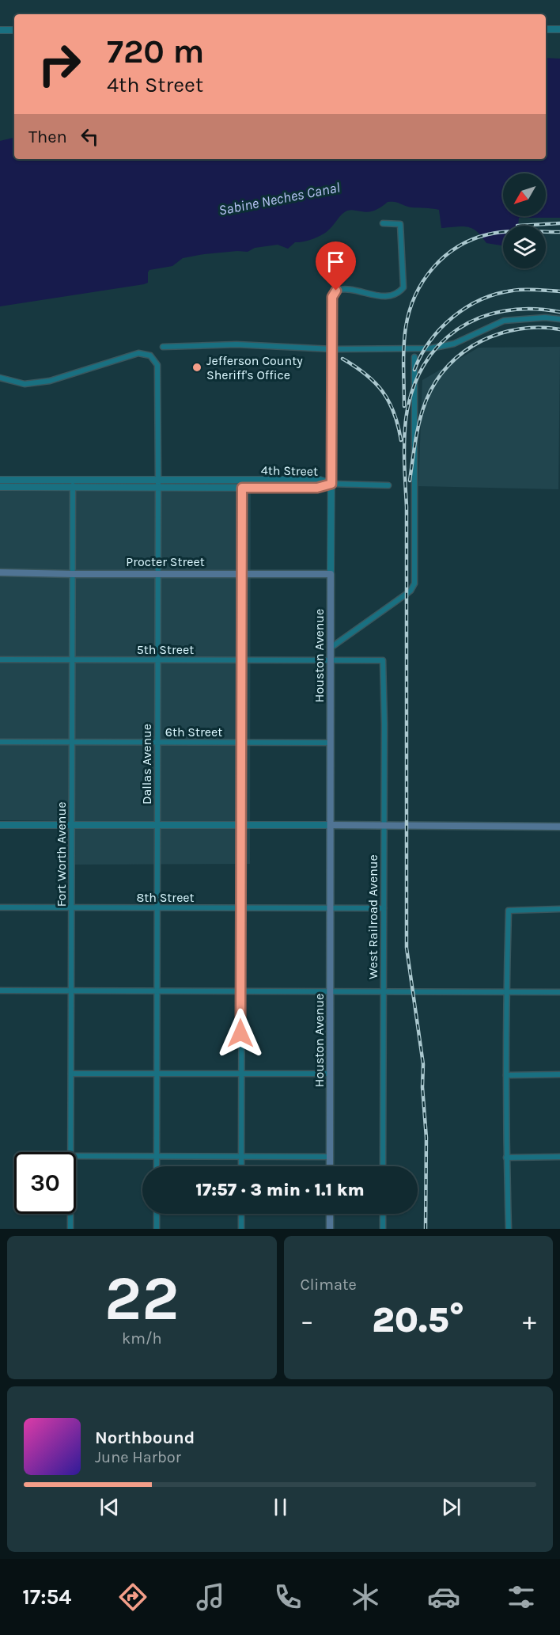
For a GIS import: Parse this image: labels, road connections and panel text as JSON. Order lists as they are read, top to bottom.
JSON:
{
  "streets": {
    "main road": ["Procter Street", "Houston Avenue"],
    "street": [
      "4th Street",
      "5th Street",
      "6th Street",
      "Dallas Avenue",
      "Fort Worth Avenue",
      "8th Street",
      "West Railroad Avenue"
    ]
  },
  "crossings": [
    ["4th Street", "Houston Avenue"],
    ["4th Street", "Dallas Avenue"],
    ["4th Street", "Fort Worth Avenue"],
    ["Procter Street", "Houston Avenue"],
    ["Procter Street", "Dallas Avenue"],
    ["Procter Street", "Fort Worth Avenue"],
    ["5th Street", "Houston Avenue"],
    ["5th Street", "Dallas Avenue"],
    ["5th Street", "Fort Worth Avenue"],
    ["5th Street", "West Railroad Avenue"],
    ["Houston Avenue", "6th Street"],
    ["Houston Avenue", "8th Street"],
    ["6th Street", "Dallas Avenue"],
    ["6th Street", "Fort Worth Avenue"],
    ["Dallas Avenue", "8th Street"],
    ["Fort Worth Avenue", "8th Street"],
    ["8th Street", "West Railroad Avenue"]
  ],
  "water": ["Sabine Neches Canal"],
  "places": ["Jefferson County Sheriff's Office"],
  "north": "bottom left",
  "page": {
    "turn": ["720 m", "4th Street"],
    "then": "Then",
    "limit": "30",
    "trip": "17:57 · 3 min · 1.1 km",
    "tile": [
      ["22", "km/h"],
      "Climate"
    ],
    "heat": ["−", "20.5°", "+"],
    "song": ["Northbound", "June Harbor"],
    "tabs": "17:54"
  }
}
